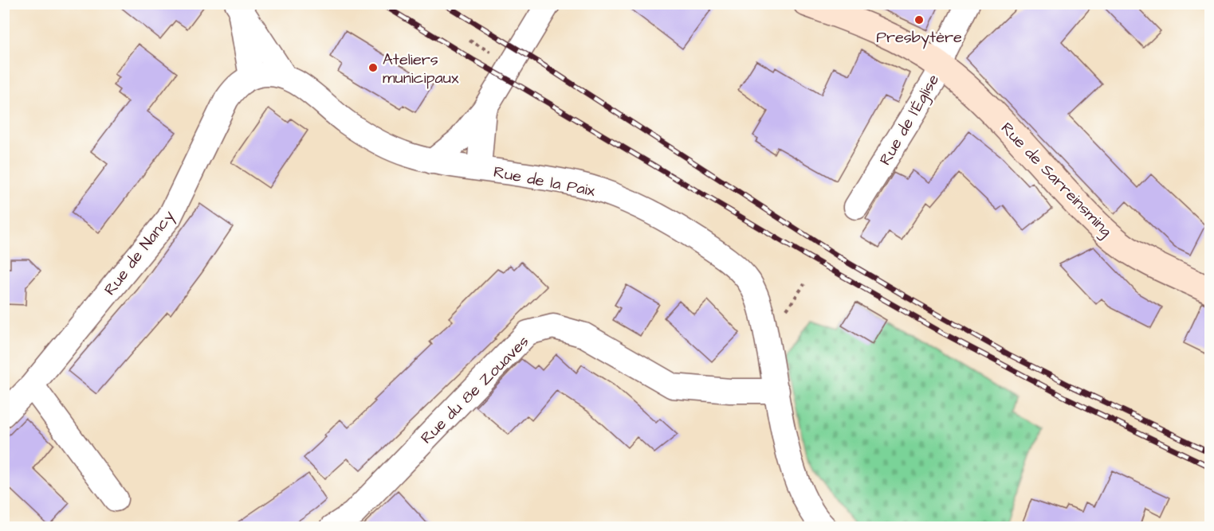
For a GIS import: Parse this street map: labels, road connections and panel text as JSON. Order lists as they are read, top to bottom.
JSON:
{
  "streets": {
    "street": [
      "Rue de l'Église",
      "Rue de Sarreinsming",
      "Rue de la Paix",
      "Rue de Nancy",
      "Rue du 8e Zouaves"
    ]
  },
  "crossings": [
    ["Rue de l'Église", "Rue de Sarreinsming"],
    ["Rue de la Paix", "Rue de Nancy"],
    ["Rue de la Paix", "Rue du 8e Zouaves"]
  ],
  "places": ["Presbytère", "Ateliers municipaux"]
}
